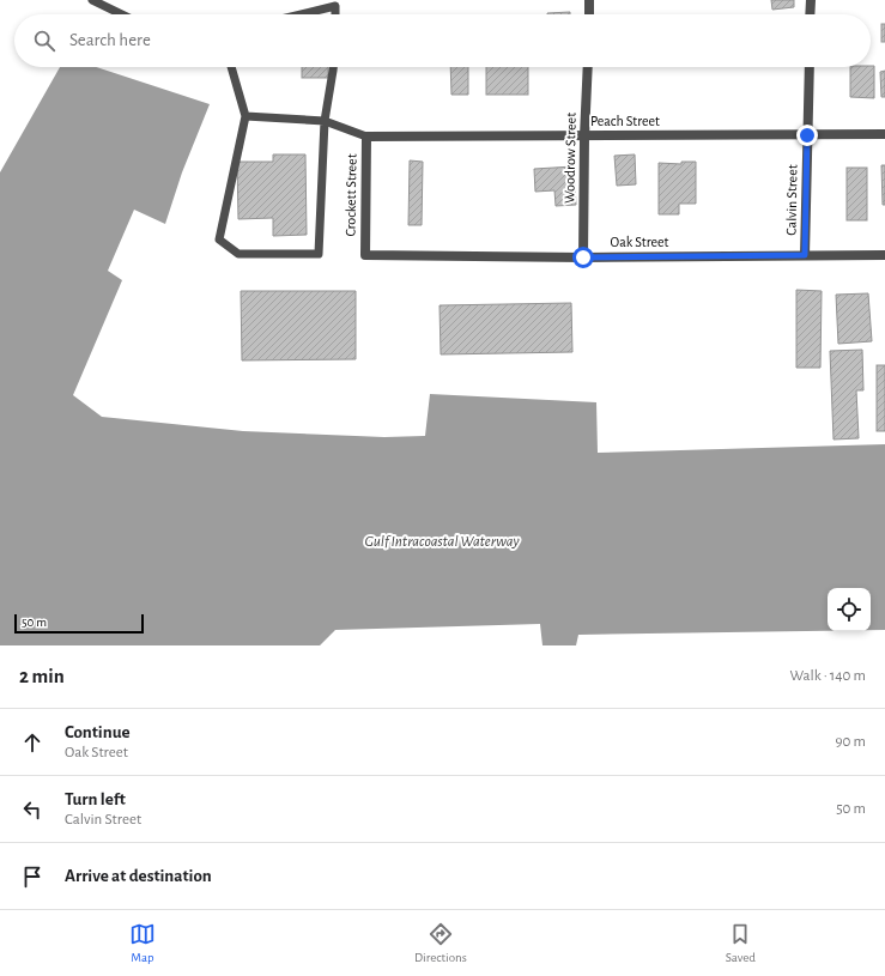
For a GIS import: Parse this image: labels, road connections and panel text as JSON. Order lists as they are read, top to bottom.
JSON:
{
  "streets": {
    "street": [
      "Peach Street",
      "Woodrow Street",
      "Crockett Street",
      "Calvin Street",
      "Oak Street"
    ]
  },
  "crossings": [
    ["Peach Street", "Woodrow Street"],
    ["Peach Street", "Crockett Street"],
    ["Peach Street", "Calvin Street"],
    ["Woodrow Street", "Oak Street"],
    ["Crockett Street", "Oak Street"],
    ["Calvin Street", "Oak Street"]
  ],
  "water": ["Gulf Intracoastal Waterway"],
  "scale_bar": "50 m",
  "page": {
    "search": "Search here",
    "scale": "50 m",
    "heading": ["2 min", "Walk · 140 m"],
    "list": [
      ["Continue", "Oak Street", "90 m"],
      ["Turn left", "Calvin Street", "50 m"],
      "Arrive at destination"
    ],
    "nav": ["Map", "Directions", "Saved"]
  }
}
